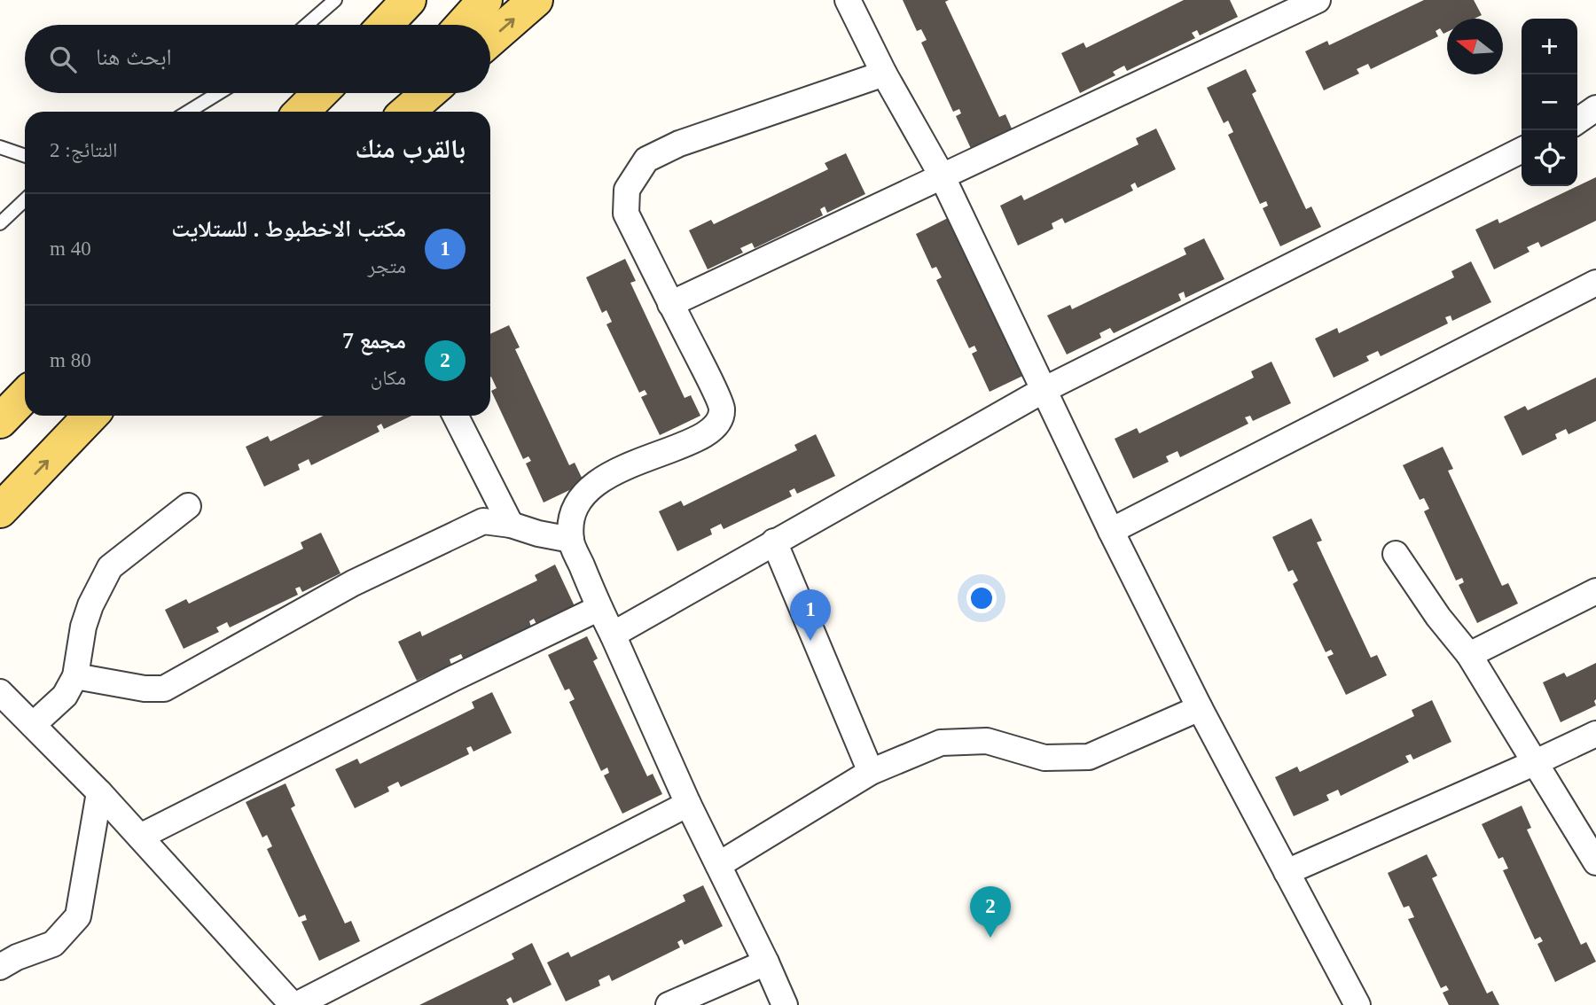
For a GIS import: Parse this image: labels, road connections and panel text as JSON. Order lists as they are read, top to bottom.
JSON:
{
  "north": "left",
  "page": {
    "map_buttons": ["+", "−"],
    "search": "ابحث هنا",
    "heading": ["بالقرب منك", "النتائج: 2"],
    "list": [
      {
        "mark": "1",
        "name": "مكتب الاخطبوط . للستلايت",
        "note": "متجر",
        "value": "40 m"
      },
      {
        "mark": "2",
        "name": "مجمع 7",
        "note": "مكان",
        "value": "80 m"
      }
    ],
    "pins": ["1", "2"]
  }
}
